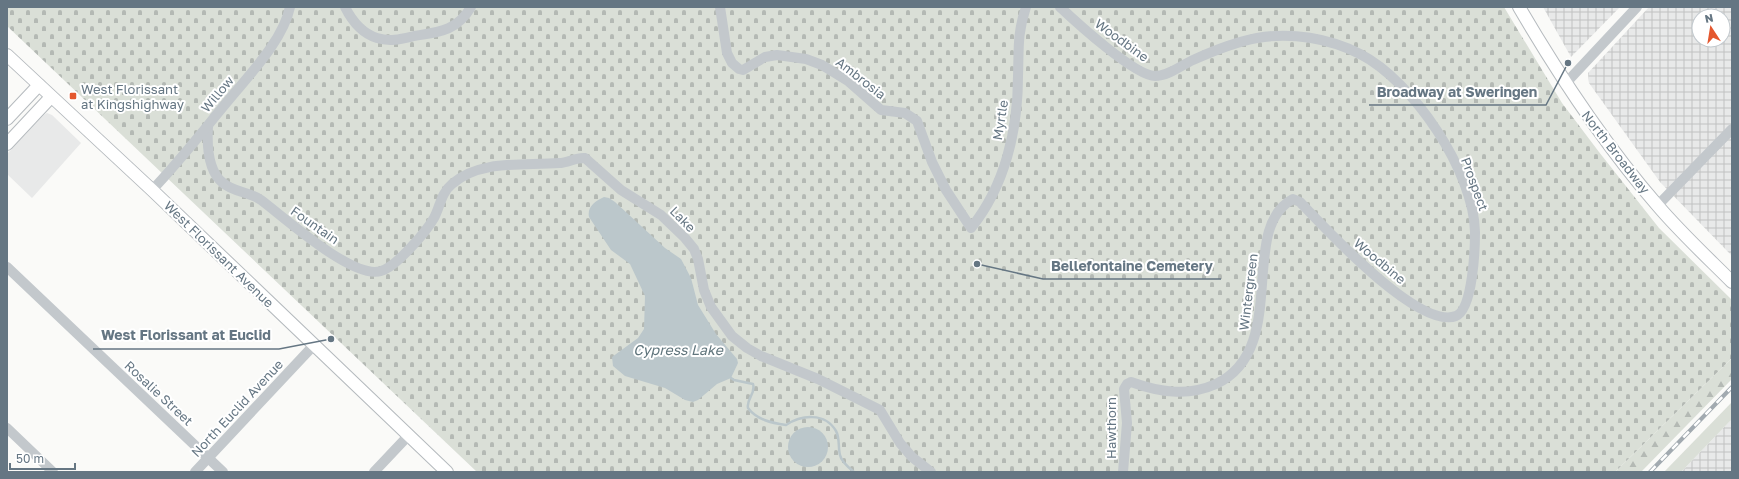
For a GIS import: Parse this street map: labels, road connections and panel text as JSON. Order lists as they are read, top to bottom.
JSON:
{
  "streets": {
    "main road": ["North Broadway", "West Florissant Avenue"],
    "street": [
      "Woodbine",
      "Ambrosia",
      "Willow",
      "Myrtle",
      "Prospect",
      "Lake",
      "Fountain",
      "Wintergreen",
      "Rosalie Street",
      "North Euclid Avenue",
      "Hawthorn"
    ]
  },
  "crossings": [
    ["Woodbine", "Prospect"],
    ["Woodbine", "Wintergreen"],
    ["Ambrosia", "Myrtle"],
    ["Willow", "Fountain"],
    ["Willow", "West Florissant Avenue"],
    ["Lake", "Fountain"],
    ["West Florissant Avenue", "North Euclid Avenue"],
    ["Wintergreen", "Hawthorn"],
    ["Rosalie Street", "North Euclid Avenue"]
  ],
  "water": ["Cypress Lake"],
  "places": {
    "other": ["Broadway at Sweringen", "Bellefontaine Cemetery", "West Florissant at Euclid"],
    "transit": ["West Florissant at Kingshighway"]
  },
  "scale_bar": "50 m",
  "north": "top"
}
